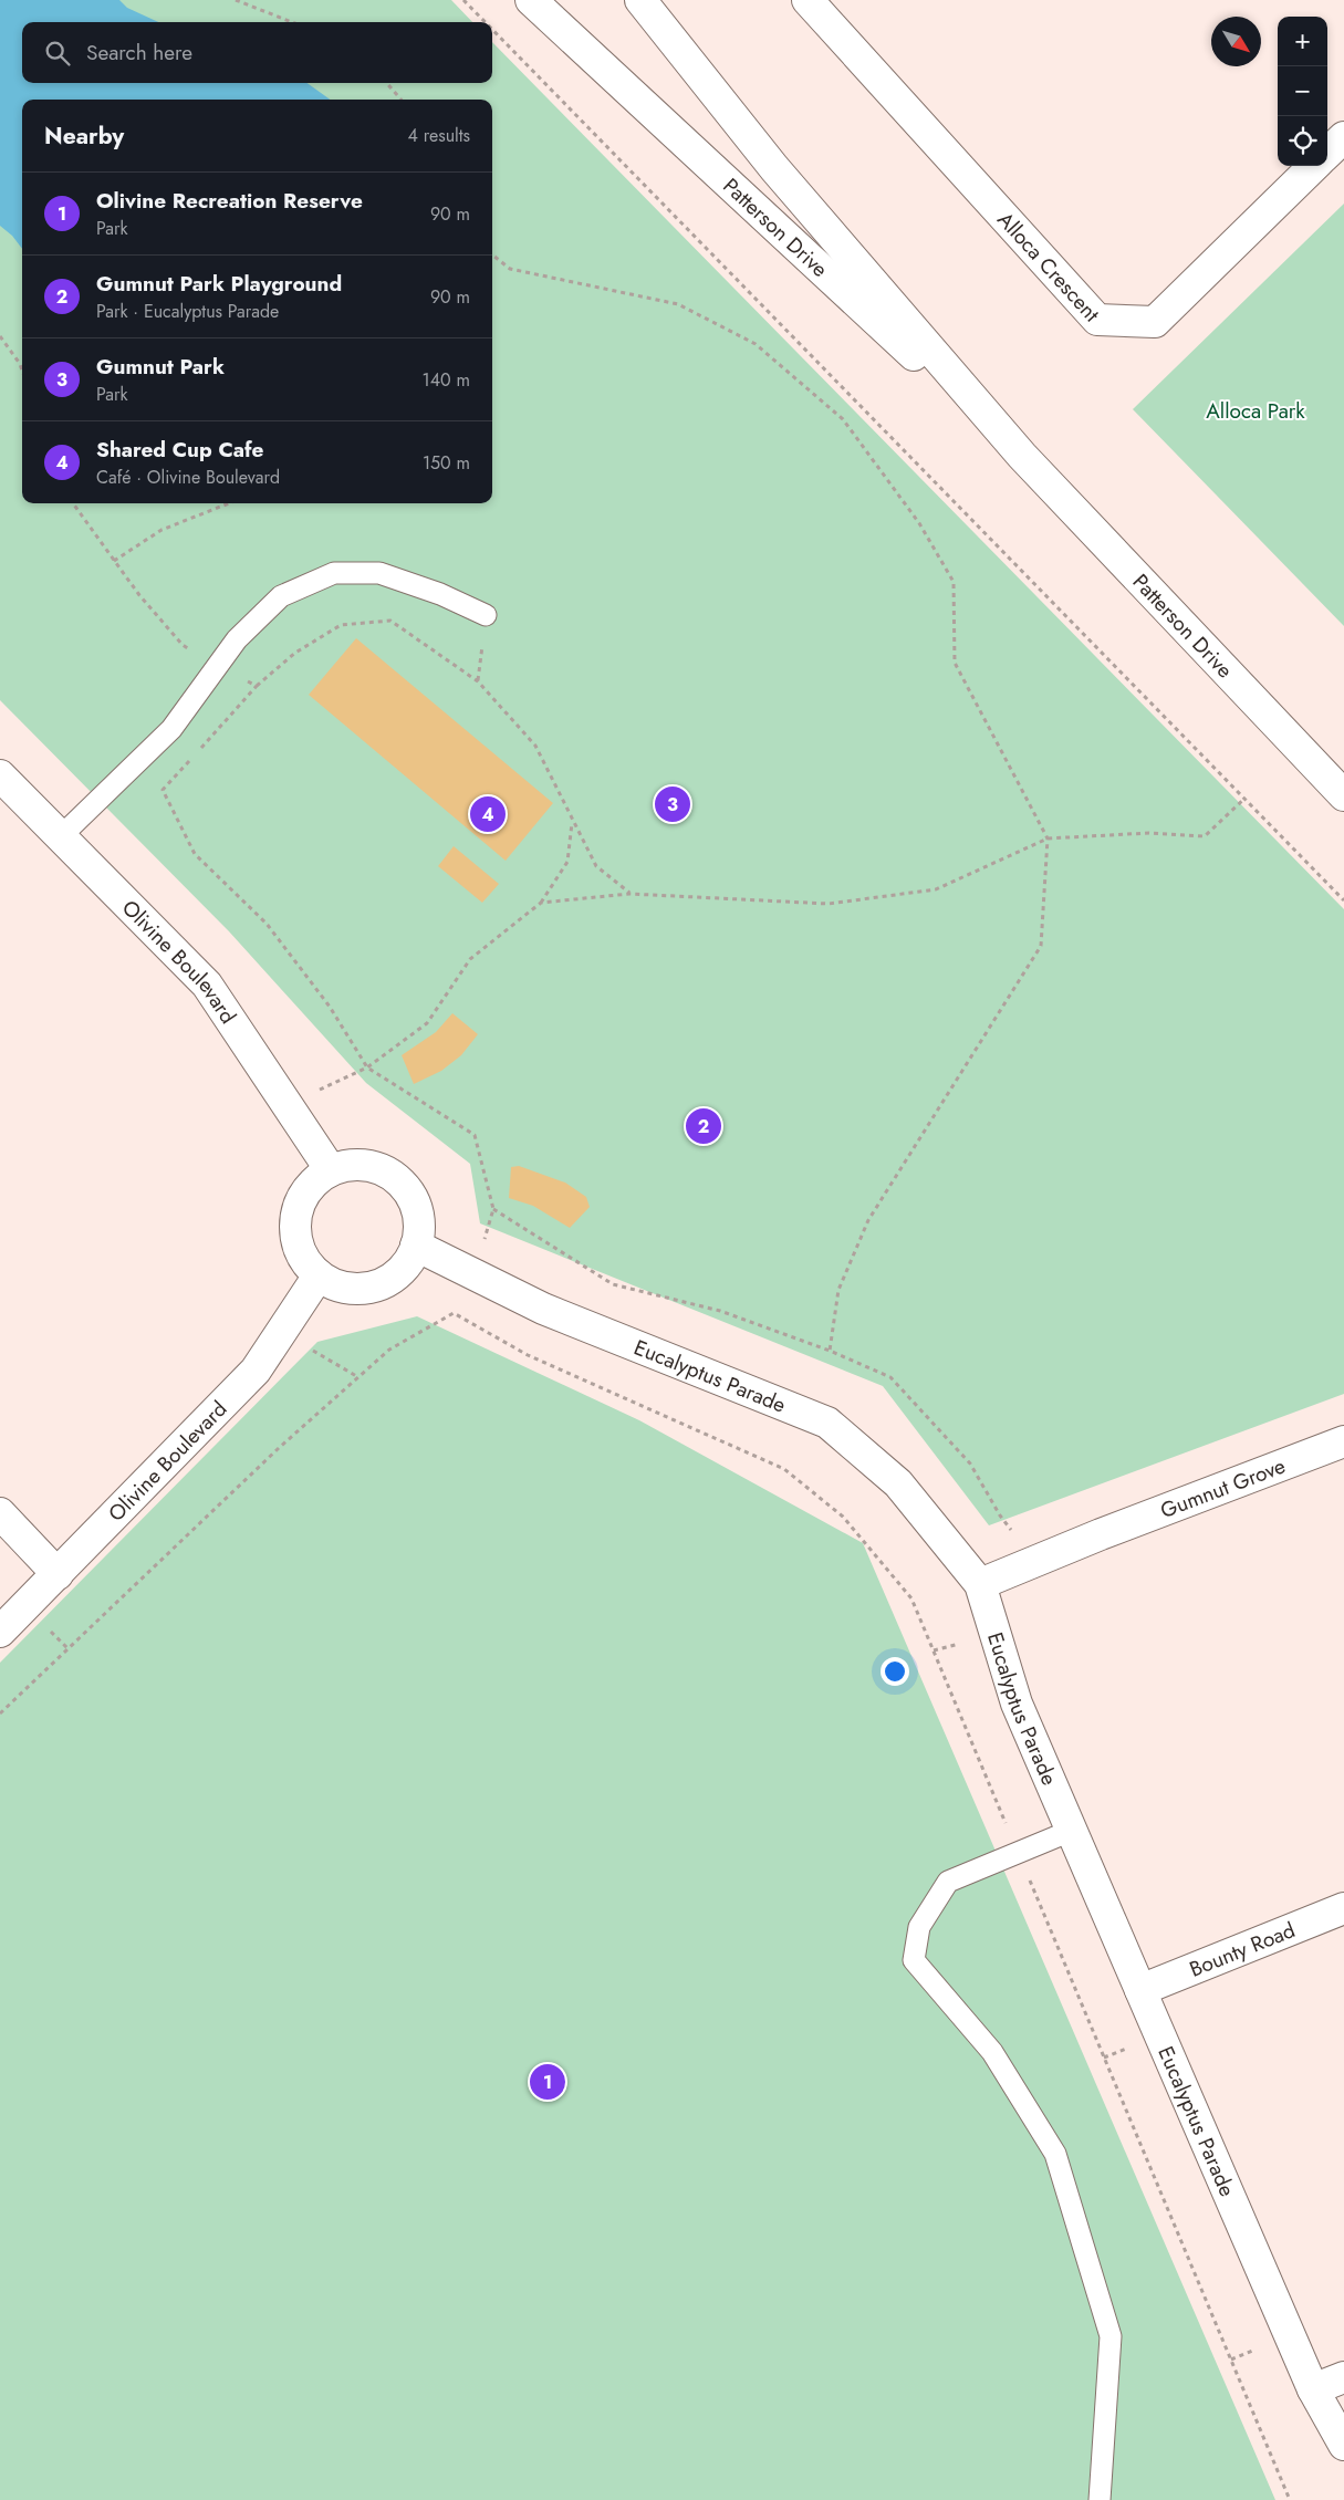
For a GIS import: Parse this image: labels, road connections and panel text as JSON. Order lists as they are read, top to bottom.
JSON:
{
  "streets": {
    "street": [
      "Patterson Drive",
      "Alloca Crescent",
      "Olivine Boulevard",
      "Eucalyptus Parade",
      "Gumnut Grove",
      "Bounty Road"
    ]
  },
  "crossings": [
    ["Olivine Boulevard", "Eucalyptus Parade"],
    ["Eucalyptus Parade", "Gumnut Grove"],
    ["Eucalyptus Parade", "Bounty Road"]
  ],
  "parks": ["Alloca Park"],
  "north": "bottom right",
  "page": {
    "map_buttons": ["+", "−"],
    "search": "Search here",
    "heading": ["Nearby", "4 results"],
    "list": [
      {
        "mark": "1",
        "name": "Olivine Recreation Reserve",
        "note": "Park",
        "value": "90 m"
      },
      {
        "mark": "2",
        "name": "Gumnut Park Playground",
        "note": "Park · Eucalyptus Parade",
        "value": "90 m"
      },
      {
        "mark": "3",
        "name": "Gumnut Park",
        "note": "Park",
        "value": "140 m"
      },
      {
        "mark": "4",
        "name": "Shared Cup Cafe",
        "note": "Café · Olivine Boulevard",
        "value": "150 m"
      }
    ],
    "pins": [
      "3",
      "4",
      "2",
      "1"
    ]
  }
}
